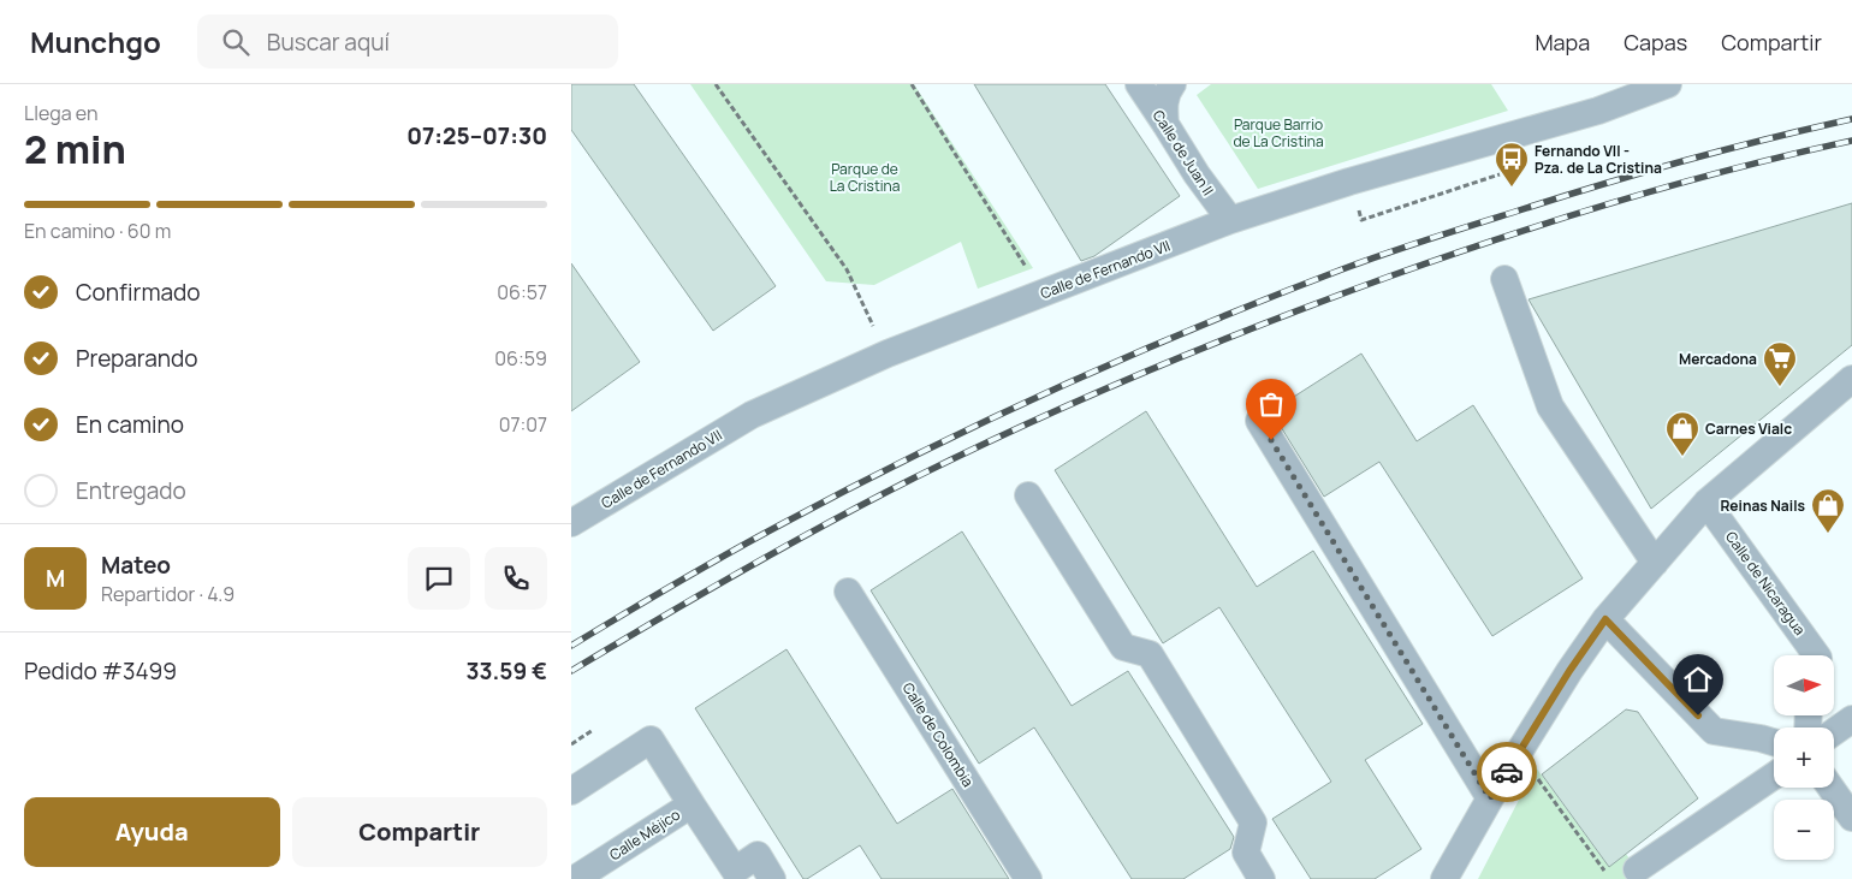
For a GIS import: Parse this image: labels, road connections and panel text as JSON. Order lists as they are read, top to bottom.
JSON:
{
  "streets": {
    "street": [
      "Calle de Juan II",
      "Calle de Fernando VII",
      "Calle de Nicaragua",
      "Calle de Colombia",
      "Calle Méjico"
    ]
  },
  "crossings": [
    ["Calle de Juan II", "Calle de Fernando VII"]
  ],
  "parks": ["Parque Barrio de La Cristina", "Parque de La Cristina"],
  "places": {
    "bus stop": ["Fernando VII - Pza. de La Cristina"],
    "supermarket": ["Mercadona"],
    "shop": ["Carnes Vialc", "Reinas Nails"]
  },
  "north": "right",
  "page": {
    "header": "Munchgo",
    "search": "Buscar aquí",
    "nav": ["Mapa", "Capas", "Compartir"],
    "heading": ["2 min", "Llega en", "07:25–07:30"],
    "panel": [
      "Mateo",
      "Repartidor · 4.9",
      "Pedido #3499",
      "33.59 €"
    ],
    "bar": "En camino · 60 m",
    "list": [
      ["Confirmado", "06:57"],
      ["Preparando", "06:59"],
      ["En camino", "07:07"],
      "Entregado"
    ],
    "round": "M",
    "map_buttons": ["+", "−"],
    "buttons": ["Ayuda", "Compartir"]
  }
}
